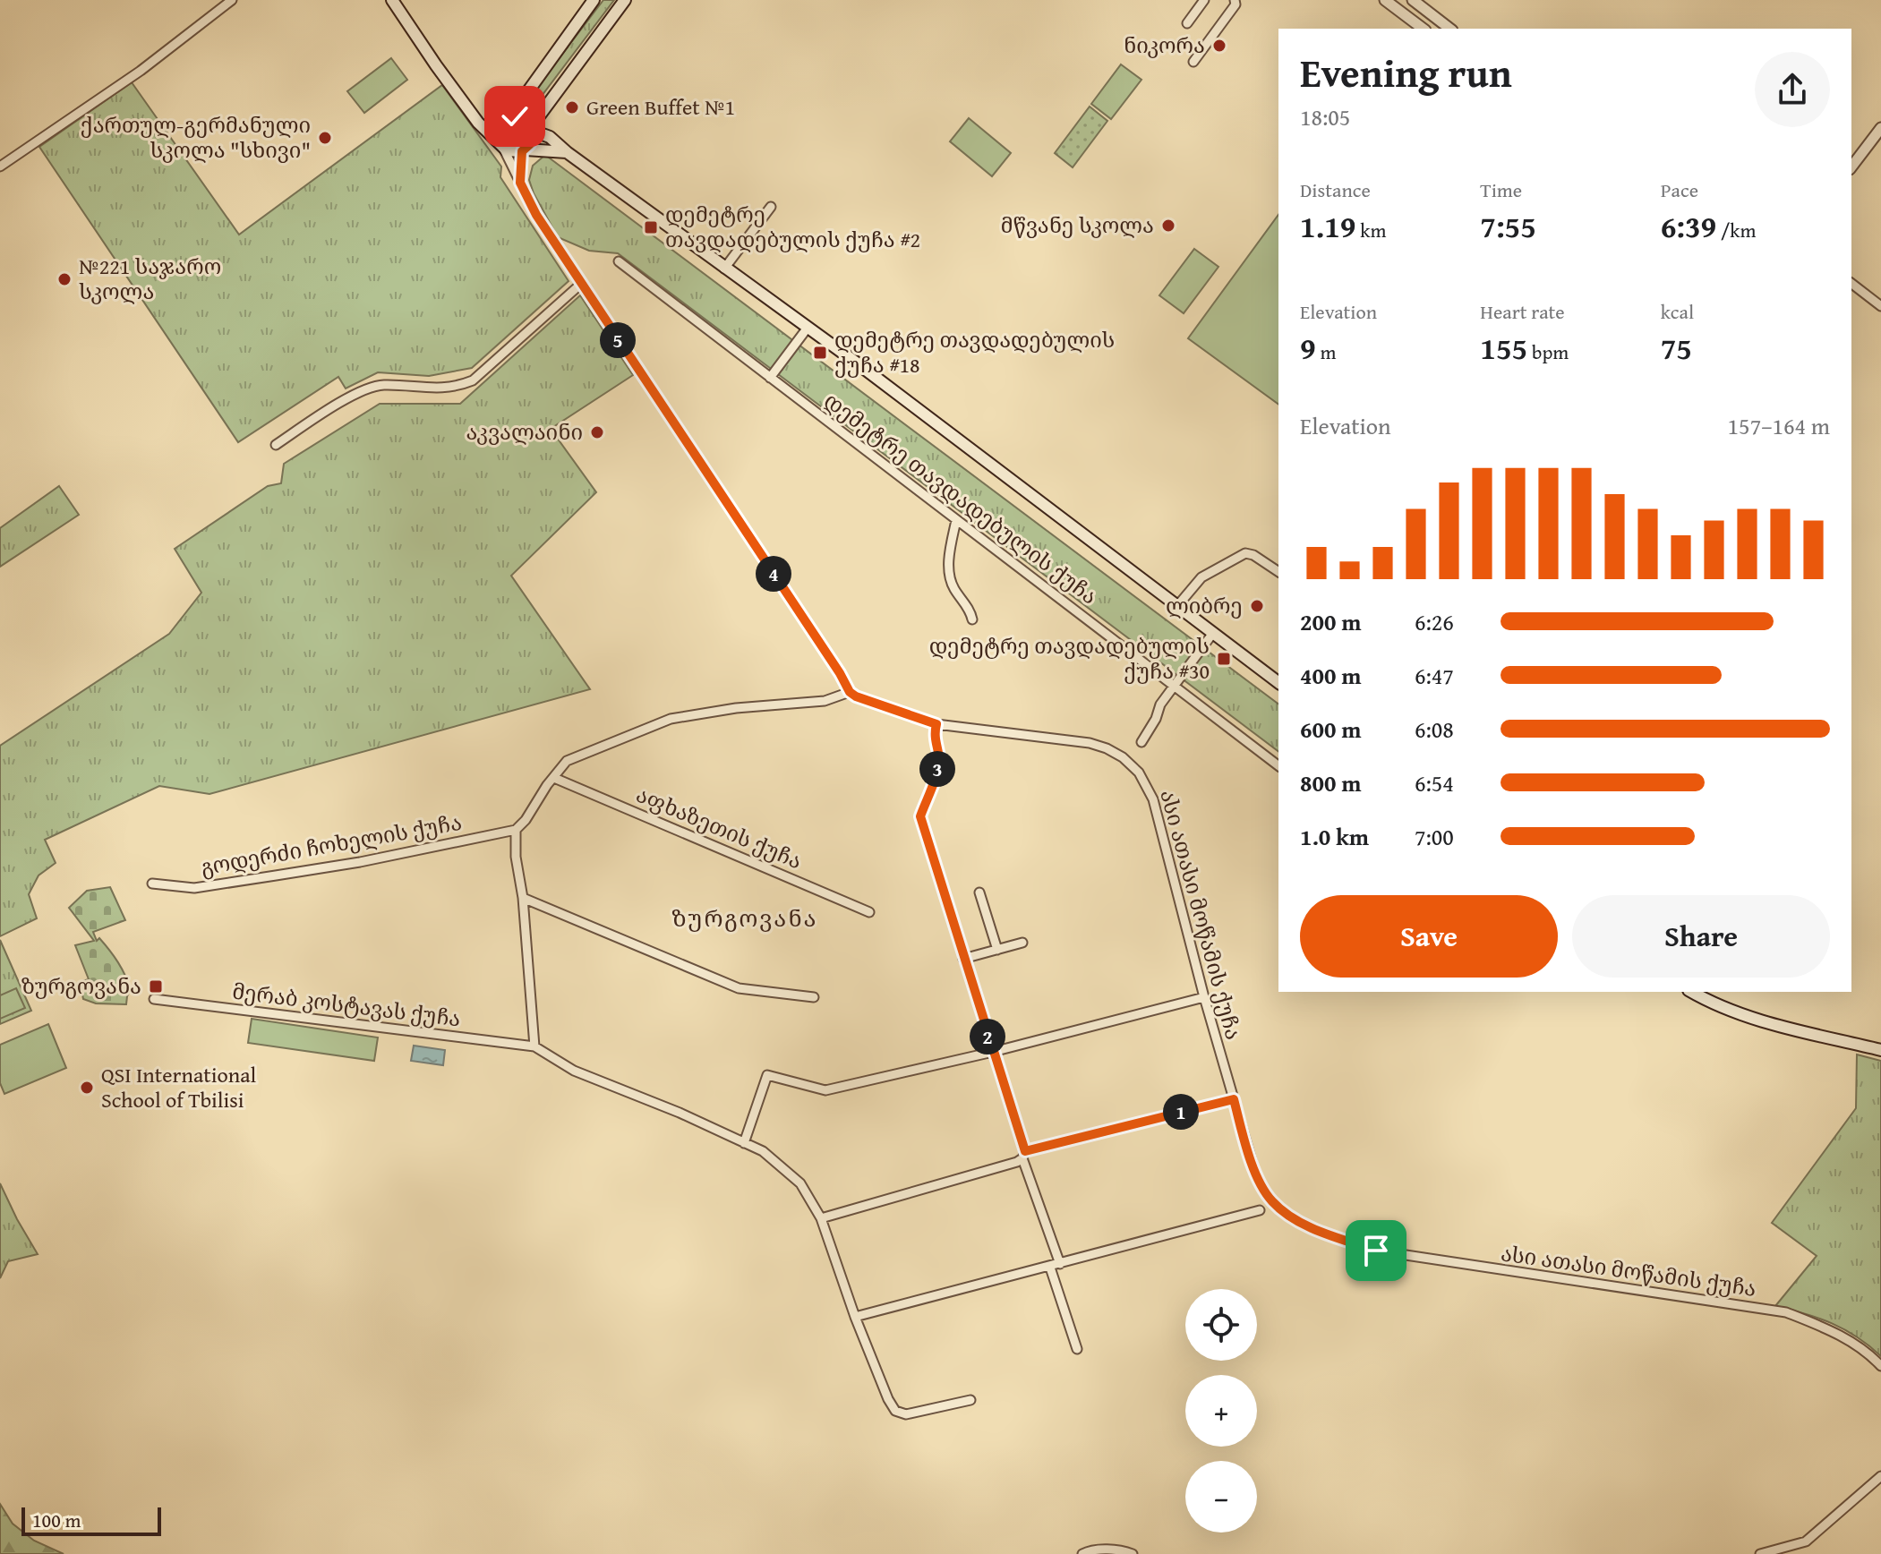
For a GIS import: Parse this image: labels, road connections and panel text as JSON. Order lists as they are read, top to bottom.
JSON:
{
  "streets": {
    "main road": ["დემეტრე თავდადებულის ქუჩა"],
    "street": [
      "აფხაზეთის ქუჩა",
      "გოდერძი ჩოხელის ქუჩა",
      "ასი ათასი მოწამის ქუჩა",
      "მერაბ კოსტავას ქუჩა"
    ]
  },
  "districts": ["ზურგოვანა"],
  "places": {
    "other": [
      "ნიკორა",
      "Green Buffet №1",
      "ქართულ-გერმანული სკოლა \"სხივი\"",
      "მწვანე სკოლა",
      "№221 საჯარო სკოლა",
      "აკვალაინი",
      "ლიბრე",
      "QSI International School of Tbilisi"
    ],
    "transit": [
      "დემეტრე თავდადებულის ქუჩა #2",
      "დემეტრე თავდადებულის ქუჩა #18",
      "დემეტრე თავდადებულის ქუჩა #30",
      "ზურგოვანა"
    ]
  },
  "scale_bar": "100 m",
  "page": {
    "heading": ["Evening run", "18:05"],
    "stats": [
      ["Distance", "1.19 km"],
      ["Time", "7:55"],
      ["Pace", "6:39 /km"],
      ["Elevation", "9 m"],
      ["Heart rate", "155 bpm"],
      ["kcal", "75"]
    ],
    "pins": [
      "5",
      "4",
      "3",
      "2",
      "1"
    ],
    "chart": ["Elevation", "157–164 m"],
    "list": [
      {
        "name": "200 m",
        "note": "6:26"
      },
      {
        "name": "400 m",
        "note": "6:47"
      },
      {
        "name": "600 m",
        "note": "6:08"
      },
      {
        "name": "800 m",
        "note": "6:54"
      },
      {
        "name": "1.0 km",
        "note": "7:00"
      }
    ],
    "buttons": ["Save", "Share"],
    "map_buttons": ["+", "−"],
    "scale": "100 m"
  }
}
